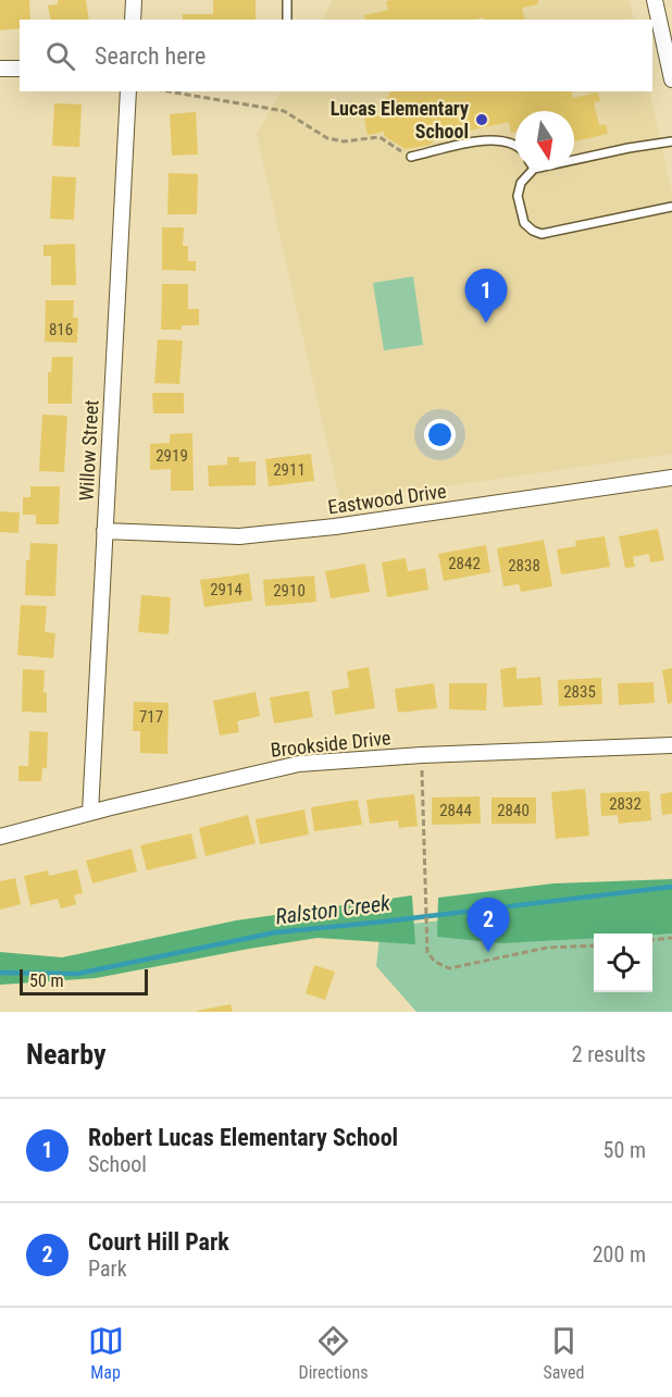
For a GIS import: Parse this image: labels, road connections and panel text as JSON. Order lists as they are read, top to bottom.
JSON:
{
  "streets": {
    "street": ["Willow Street", "Eastwood Drive", "Brookside Drive"]
  },
  "crossings": [
    ["Willow Street", "Eastwood Drive"],
    ["Willow Street", "Brookside Drive"]
  ],
  "water": ["Ralston Creek"],
  "places": ["Lucas Elementary School"],
  "house_numbers": [
    "816",
    "2919",
    "2911",
    "2842",
    "2838",
    "2914",
    "2910",
    "2835",
    "717",
    "2832",
    "2844",
    "2840"
  ],
  "scale_bar": "50 m",
  "north": "bottom",
  "page": {
    "search": "Search here",
    "pins": ["1", "2"],
    "scale": "50 m",
    "heading": ["Nearby", "2 results"],
    "list": [
      {
        "mark": "1",
        "name": "Robert Lucas Elementary School",
        "note": "School",
        "value": "50 m"
      },
      {
        "mark": "2",
        "name": "Court Hill Park",
        "note": "Park",
        "value": "200 m"
      }
    ],
    "nav": ["Map", "Directions", "Saved"]
  }
}
